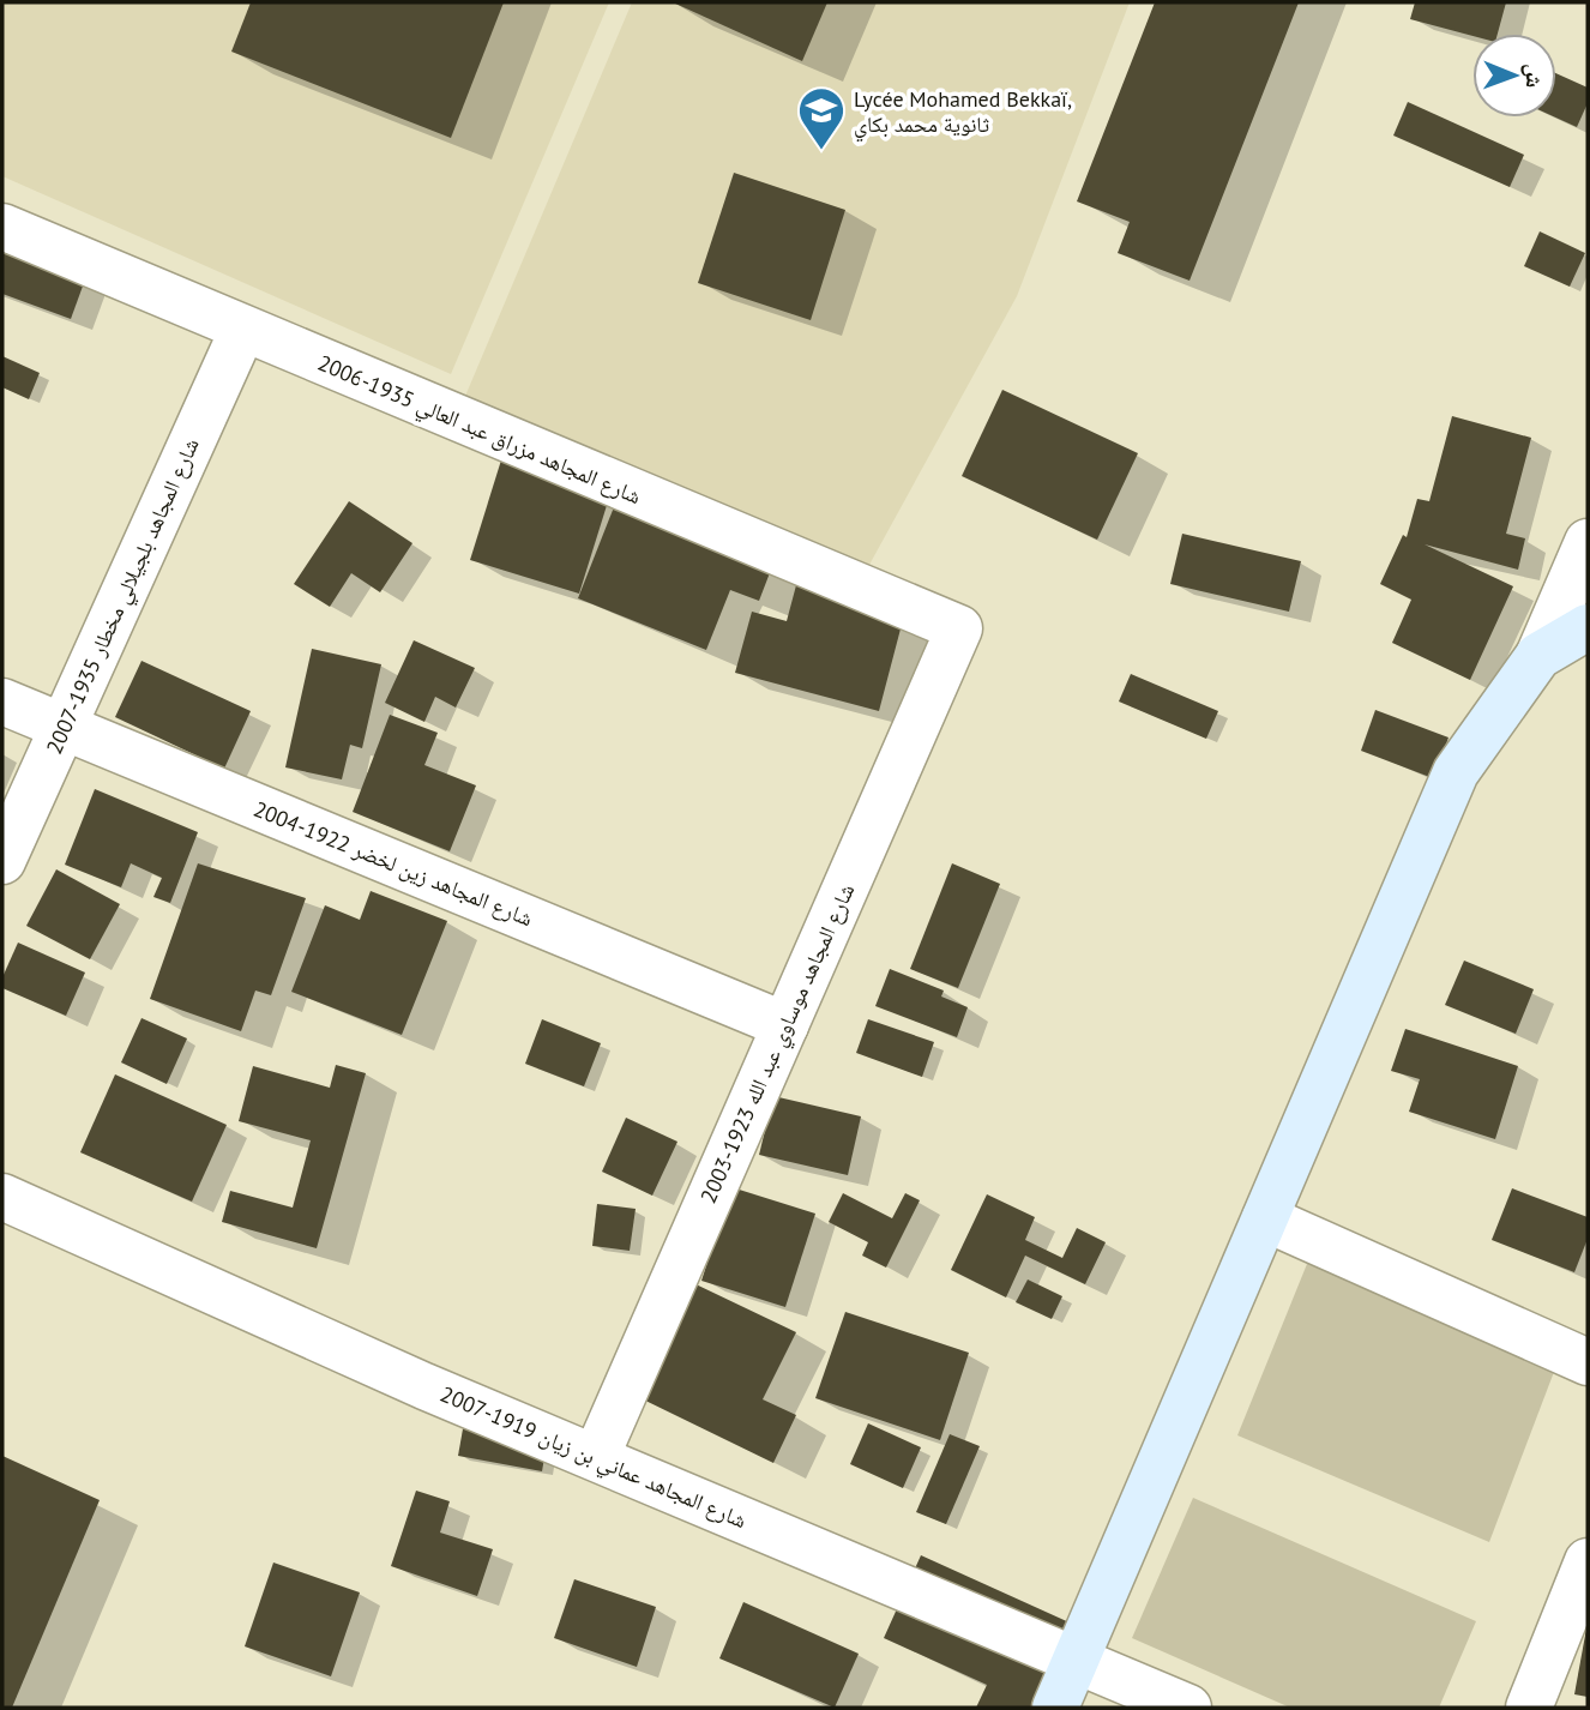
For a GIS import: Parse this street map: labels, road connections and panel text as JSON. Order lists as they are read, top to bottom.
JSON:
{
  "streets": {
    "street": [
      "شارع المجاهد مزراق عبد العالي 1935-2006",
      "شارع المجاهد بلجيلالي مخطار 1935-2007",
      "شارع المجاهد زين لخضر 1922-2004",
      "شارع المجاهد موساوي عبد الله 1923-2003",
      "شارع المجاهد عماني بن زيان 1919-2007"
    ]
  },
  "crossings": [
    ["شارع المجاهد مزراق عبد العالي 1935-2006", "شارع المجاهد بلجيلالي مخطار 1935-2007"],
    ["شارع المجاهد مزراق عبد العالي 1935-2006", "شارع المجاهد موساوي عبد الله 1923-2003"],
    ["شارع المجاهد بلجيلالي مخطار 1935-2007", "شارع المجاهد زين لخضر 1922-2004"],
    ["شارع المجاهد زين لخضر 1922-2004", "شارع المجاهد موساوي عبد الله 1923-2003"],
    ["شارع المجاهد موساوي عبد الله 1923-2003", "شارع المجاهد عماني بن زيان 1919-2007"]
  ],
  "places": {
    "school or university": ["Lycée Mohamed Bekkaï, ثانوية محمد بكاي"]
  },
  "north": "right"
}
